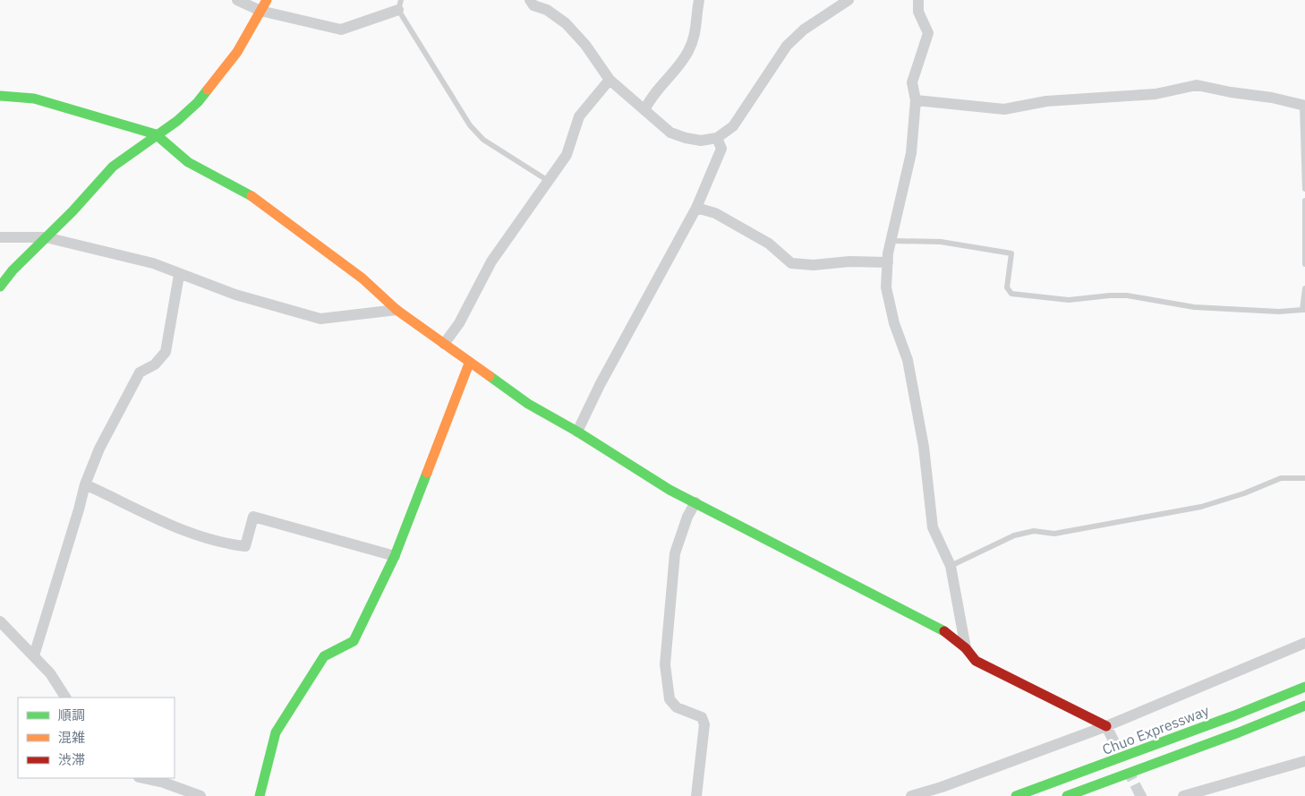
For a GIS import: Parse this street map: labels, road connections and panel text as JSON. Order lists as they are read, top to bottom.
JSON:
{
  "streets": {
    "main road": ["Chuo Expressway"]
  },
  "legend": ["順調", "混雑", "渋滞"]
}
